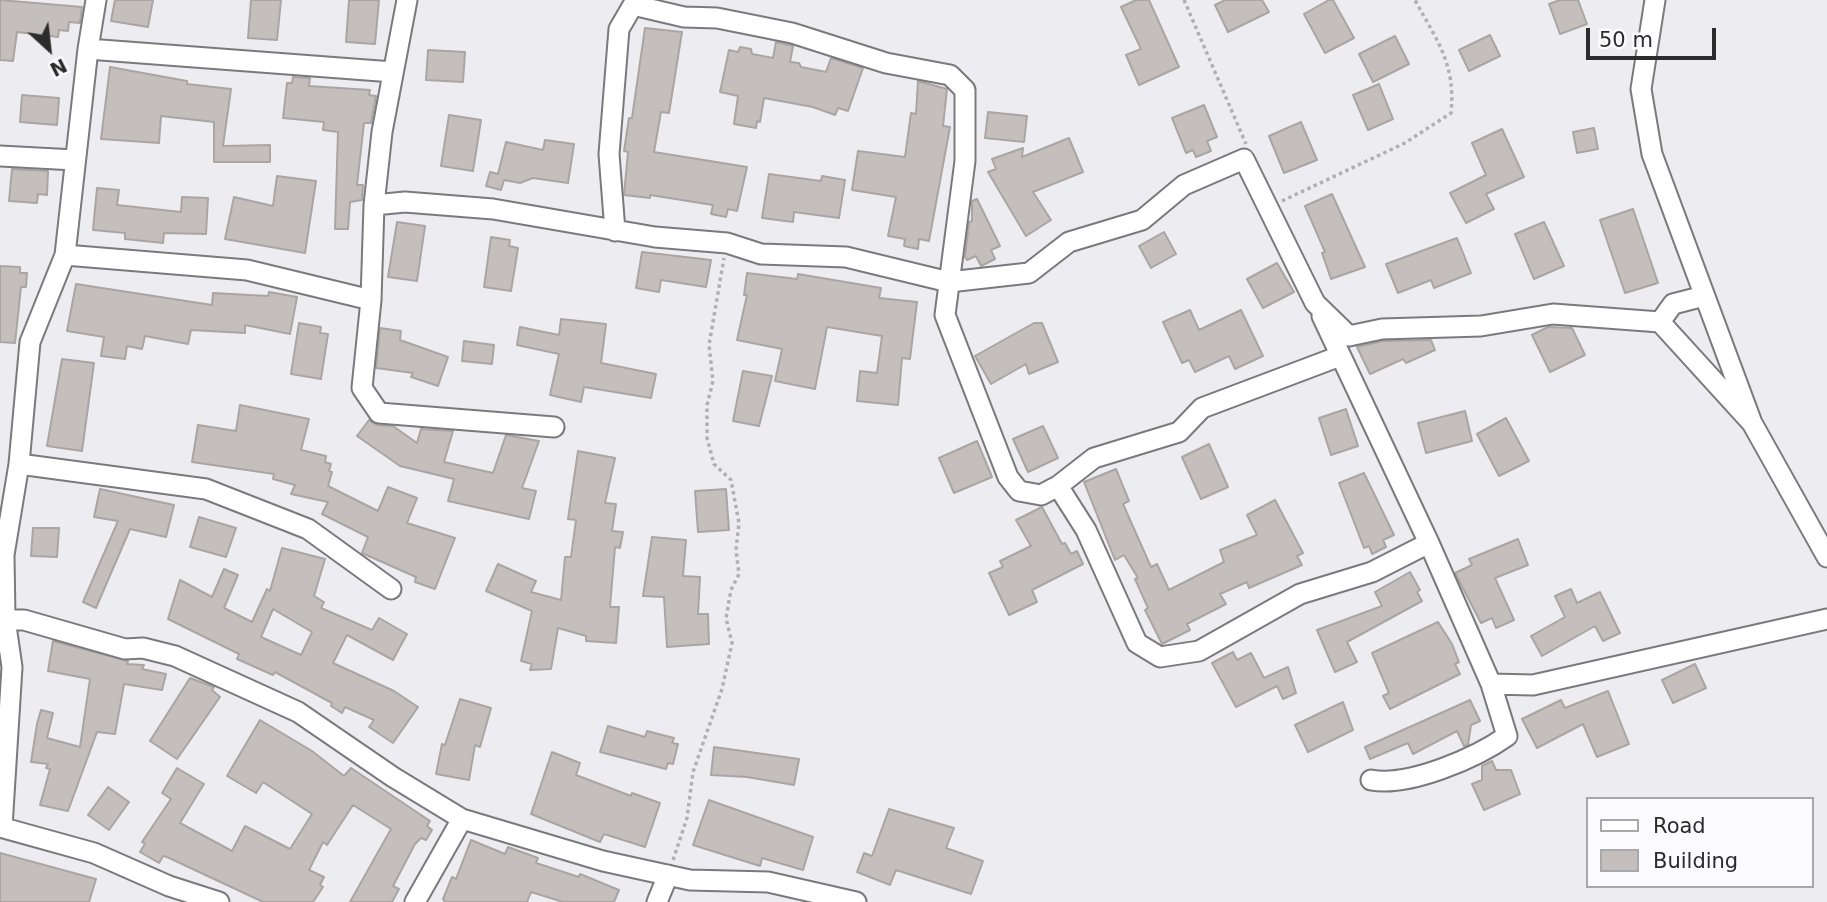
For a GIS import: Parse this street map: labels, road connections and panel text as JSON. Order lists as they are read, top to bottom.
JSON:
{
  "legend": ["Road", "Building"],
  "scale_bar": "50 m",
  "north": "bottom right"
}
